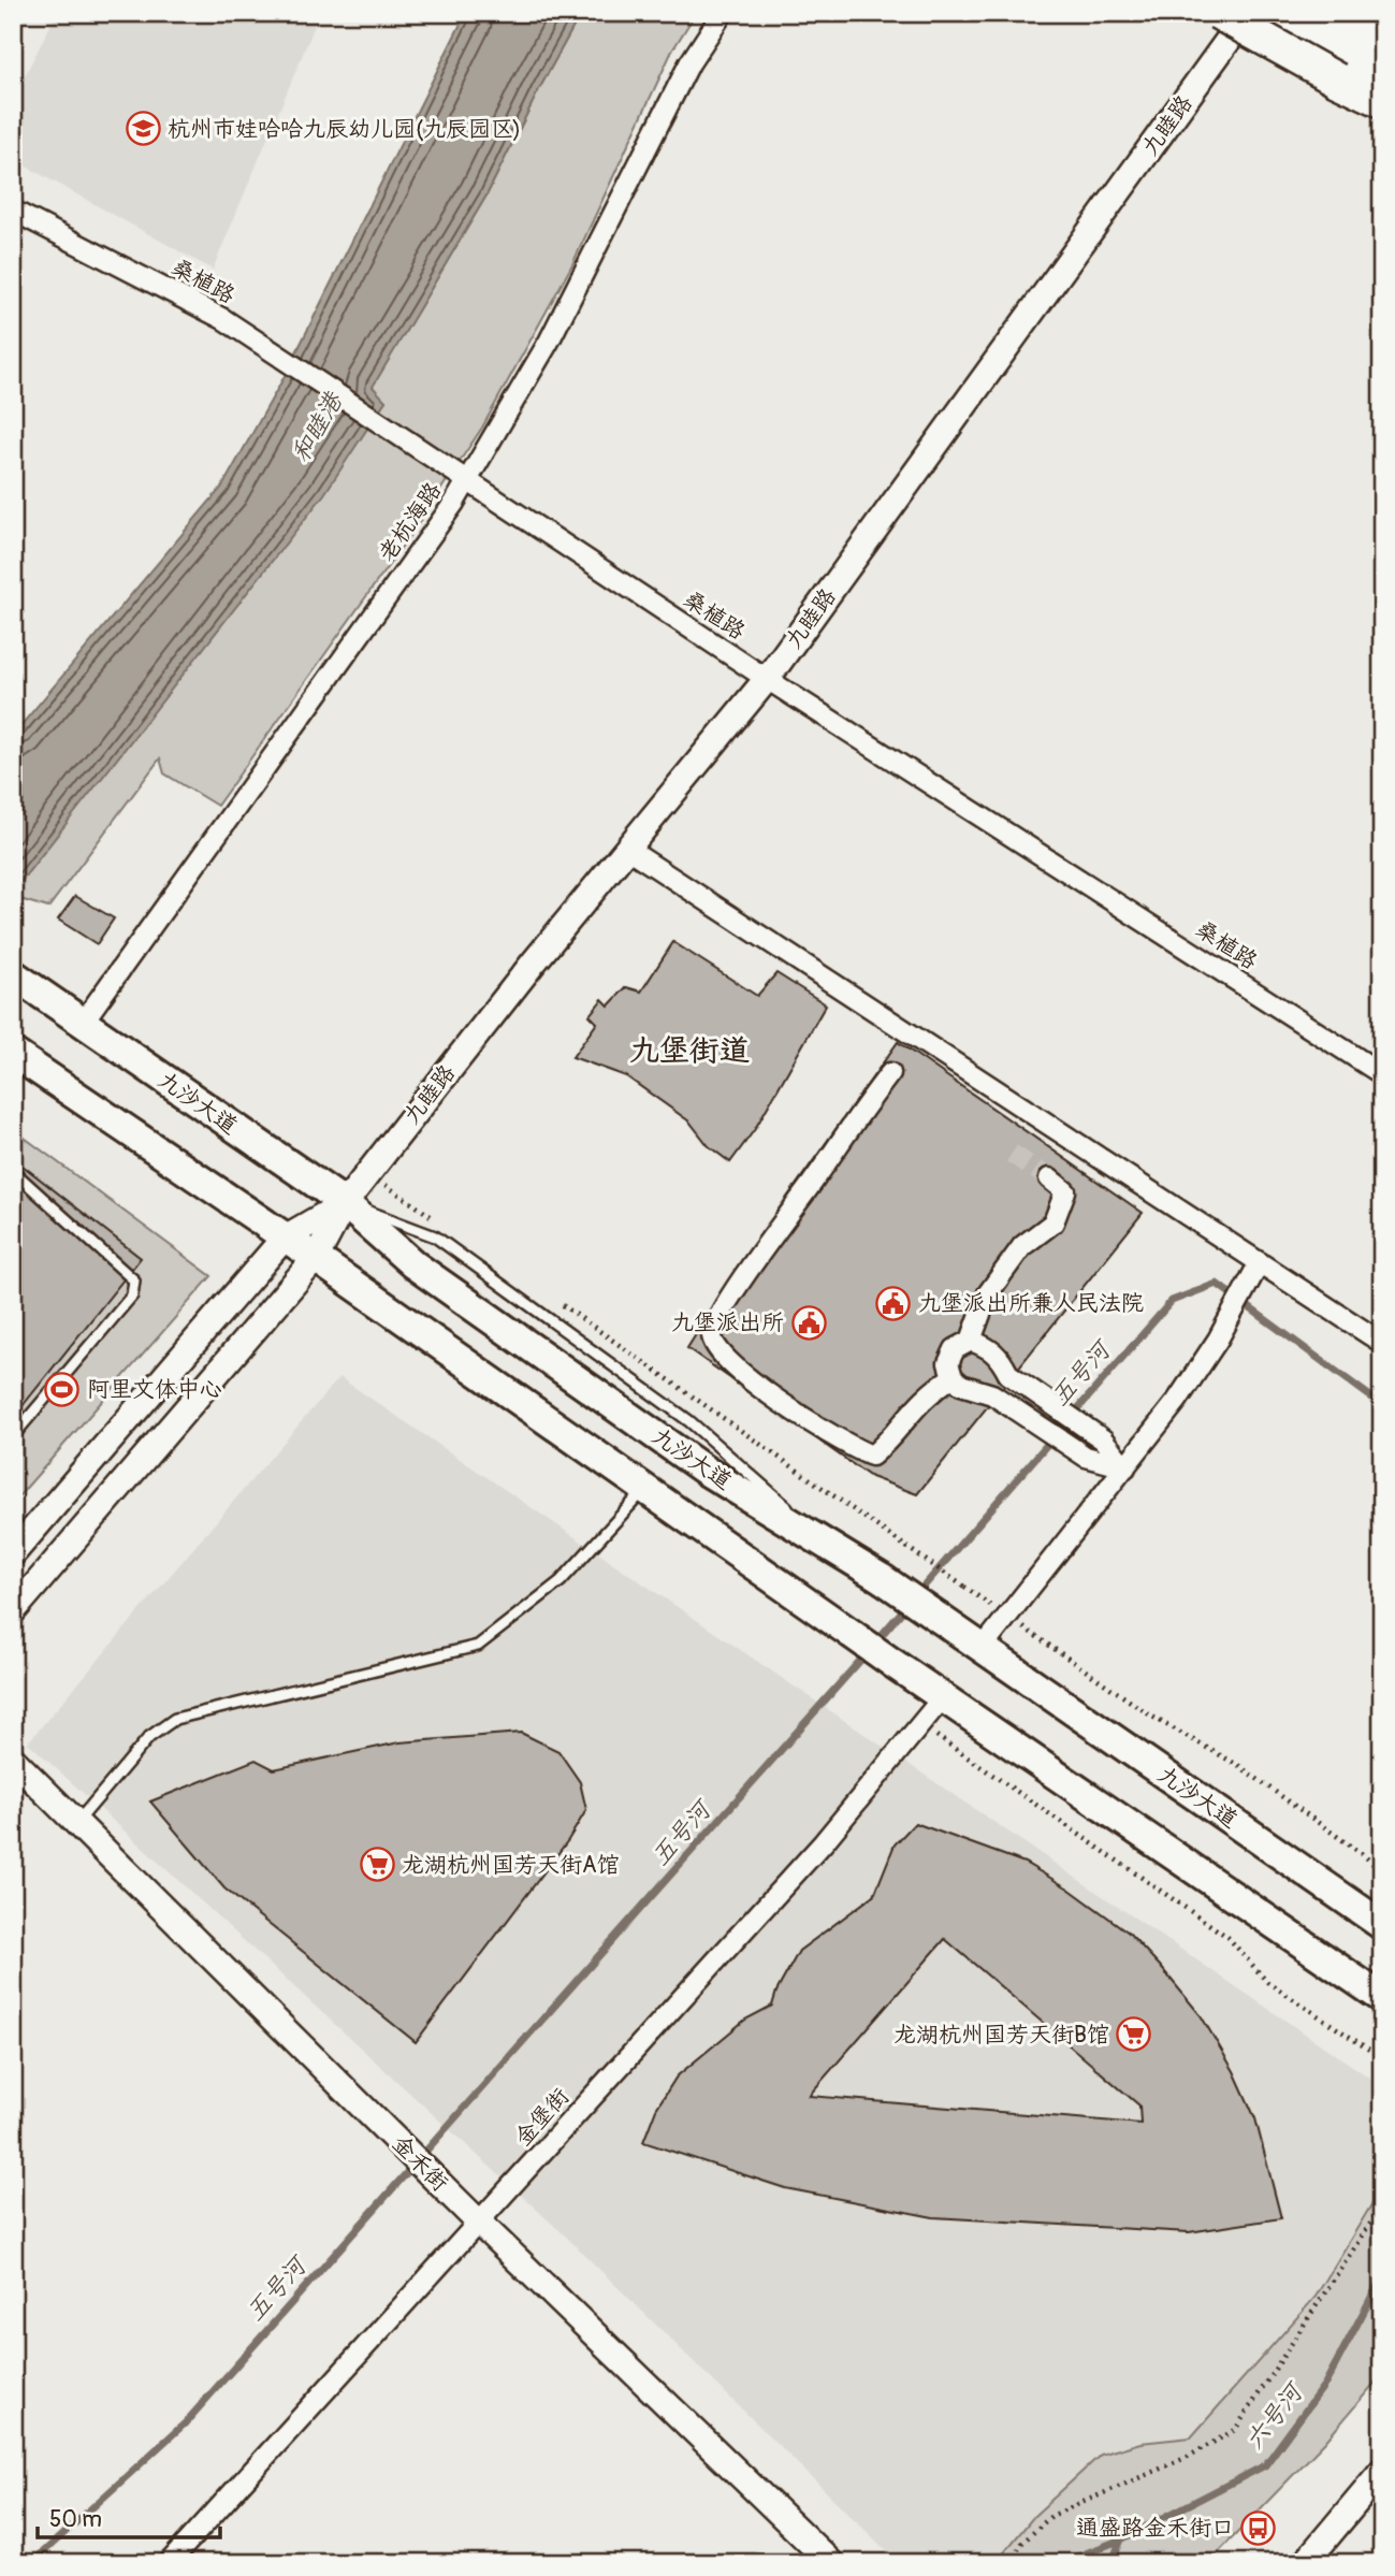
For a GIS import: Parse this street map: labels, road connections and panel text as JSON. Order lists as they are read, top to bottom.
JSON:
{
  "streets": {
    "main road": ["九沙大道"],
    "street": [
      "九睦路",
      "桑植路",
      "老杭海路",
      "金堡街",
      "金禾街"
    ]
  },
  "crossings": [
    ["九睦路", "桑植路"],
    ["九睦路", "九沙大道"],
    ["桑植路", "老杭海路"],
    ["老杭海路", "九沙大道"],
    ["金堡街", "金禾街"]
  ],
  "districts": ["九堡街道"],
  "water": ["和睦港", "五号河", "六号河"],
  "places": {
    "school or university": ["杭州市娃哈哈九辰幼儿园(九辰园区)"],
    "public building": ["九堡派出所兼人民法院", "九堡派出所"],
    "sports": ["阿里文体中心"],
    "supermarket": ["龙湖杭州国芳天街A馆", "龙湖杭州国芳天街B馆"],
    "bus stop": ["通盛路金禾街口"]
  },
  "scale_bar": "50 m"
}
